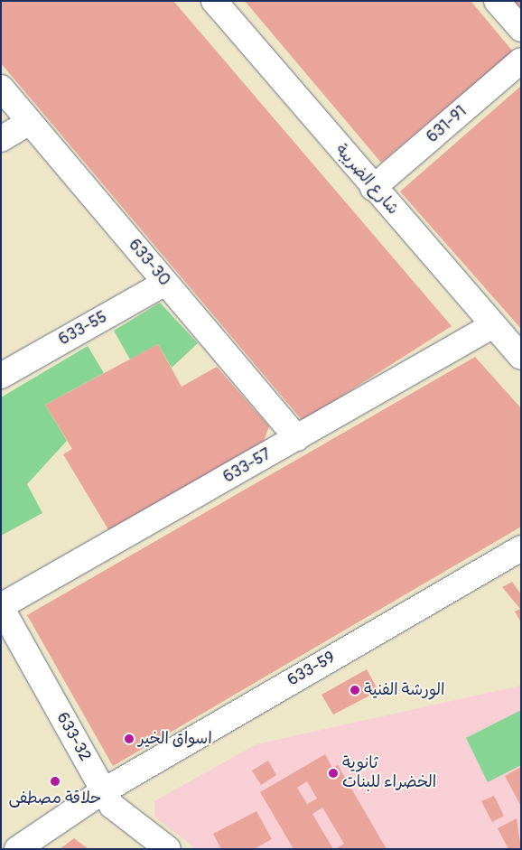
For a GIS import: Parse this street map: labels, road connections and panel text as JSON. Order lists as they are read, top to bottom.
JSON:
{
  "streets": {
    "street": [
      "631-91",
      "شارع الضريبة",
      "633-30",
      "633-55",
      "633-57",
      "633-59",
      "633-32"
    ]
  },
  "crossings": [
    ["631-91", "شارع الضريبة"],
    ["شارع الضريبة", "633-57"],
    ["633-30", "633-55"],
    ["633-30", "633-57"],
    ["633-57", "633-32"],
    ["633-59", "633-32"]
  ],
  "places": [
    "الورشة الفنية",
    "اسواق الخير",
    "ثانوية الخضراء للبنات",
    "حلاقة مصطفى"
  ]
}
